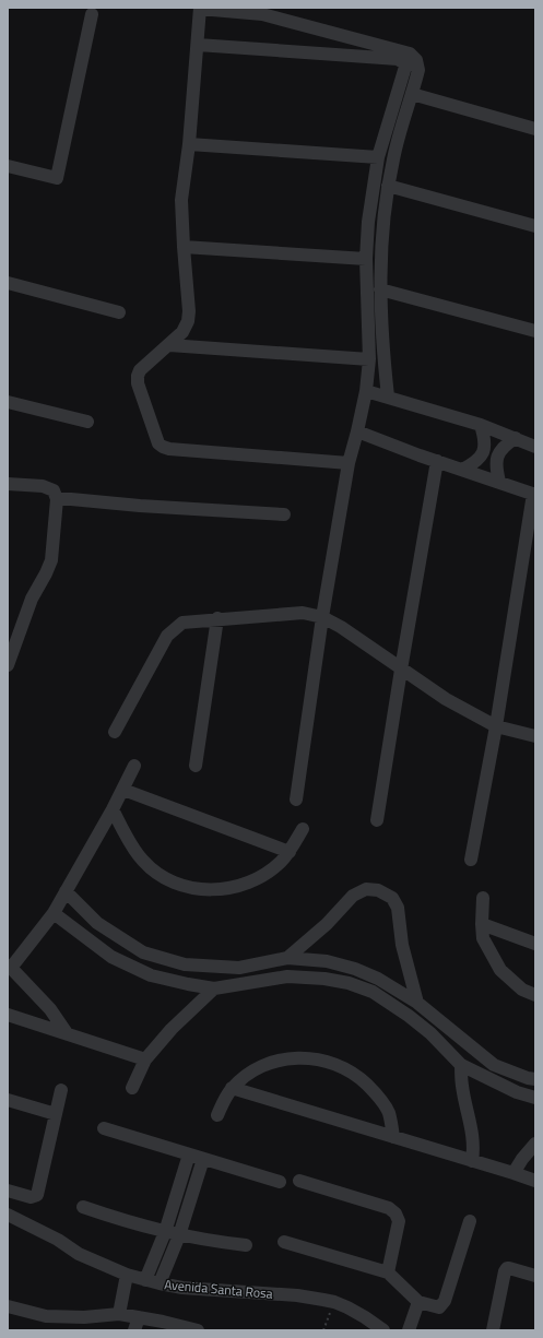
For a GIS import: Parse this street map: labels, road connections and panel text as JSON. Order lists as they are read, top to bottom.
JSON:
{
  "streets": {
    "street": ["Avenida Santa Rosa"]
  }
}
